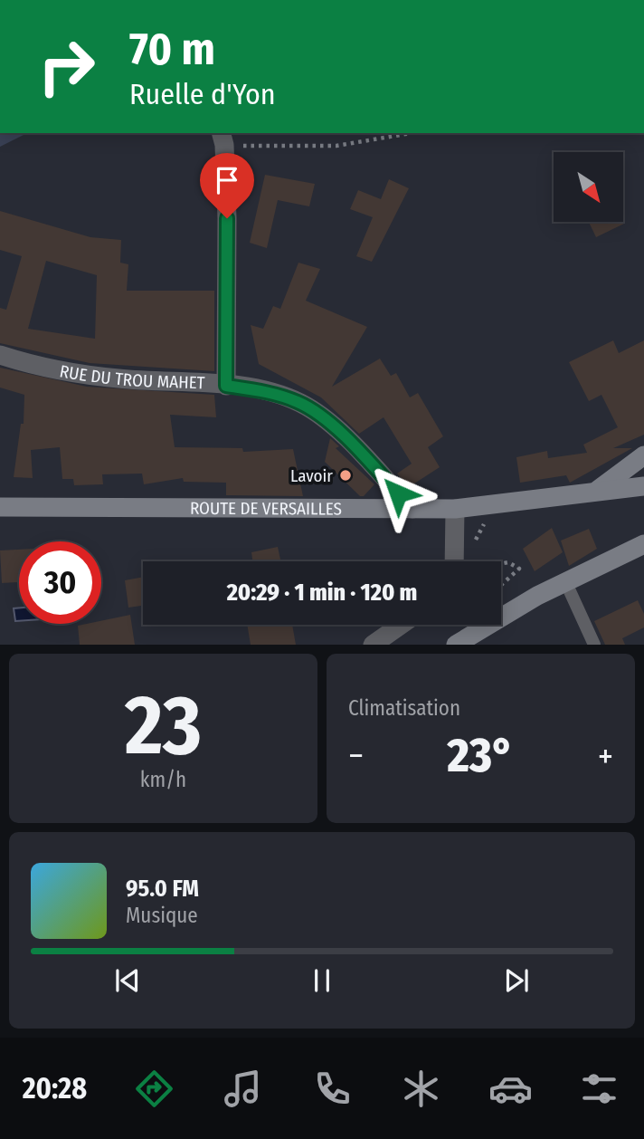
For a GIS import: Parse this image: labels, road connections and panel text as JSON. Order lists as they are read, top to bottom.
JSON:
{
  "streets": {
    "main road": ["ROUTE DE VERSAILLES"],
    "street": ["RUE DU TROU MAHET"]
  },
  "crossings": [
    ["RUE DU TROU MAHET", "ROUTE DE VERSAILLES"]
  ],
  "places": ["Lavoir"],
  "north": "bottom right",
  "page": {
    "turn": ["70 m", "Ruelle d'Yon"],
    "limit": "30",
    "trip": "20:29 · 1 min · 120 m",
    "tile": [
      ["23", "km/h"],
      "Climatisation"
    ],
    "heat": ["−", "23°", "+"],
    "song": ["95.0 FM", "Musique"],
    "tabs": "20:28"
  }
}
